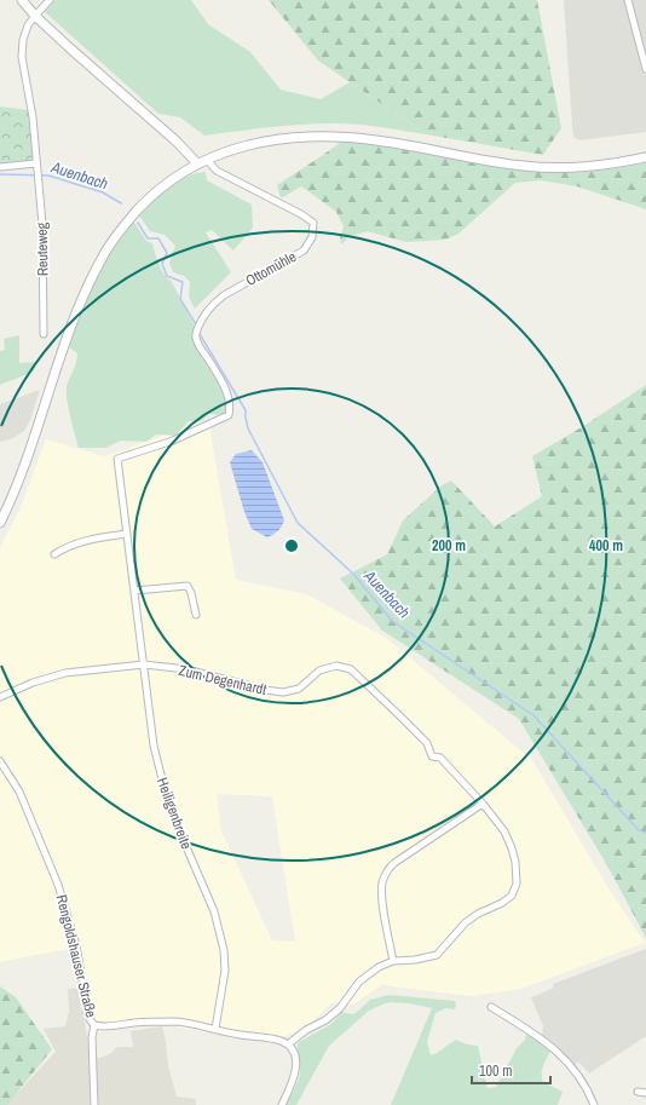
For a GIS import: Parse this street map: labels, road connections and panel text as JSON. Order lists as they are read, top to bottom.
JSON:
{
  "streets": {
    "street": [
      "Reuteweg",
      "Ottomühle",
      "Zum Degenhardt",
      "Heiligenbreite",
      "Rengoldshauser Straße"
    ]
  },
  "crossings": [
    ["Ottomühle", "Heiligenbreite"],
    ["Zum Degenhardt", "Heiligenbreite"]
  ],
  "water": ["Auenbach"],
  "scale_bar": "100 m",
  "rings": ["200 m", "400 m"]
}
